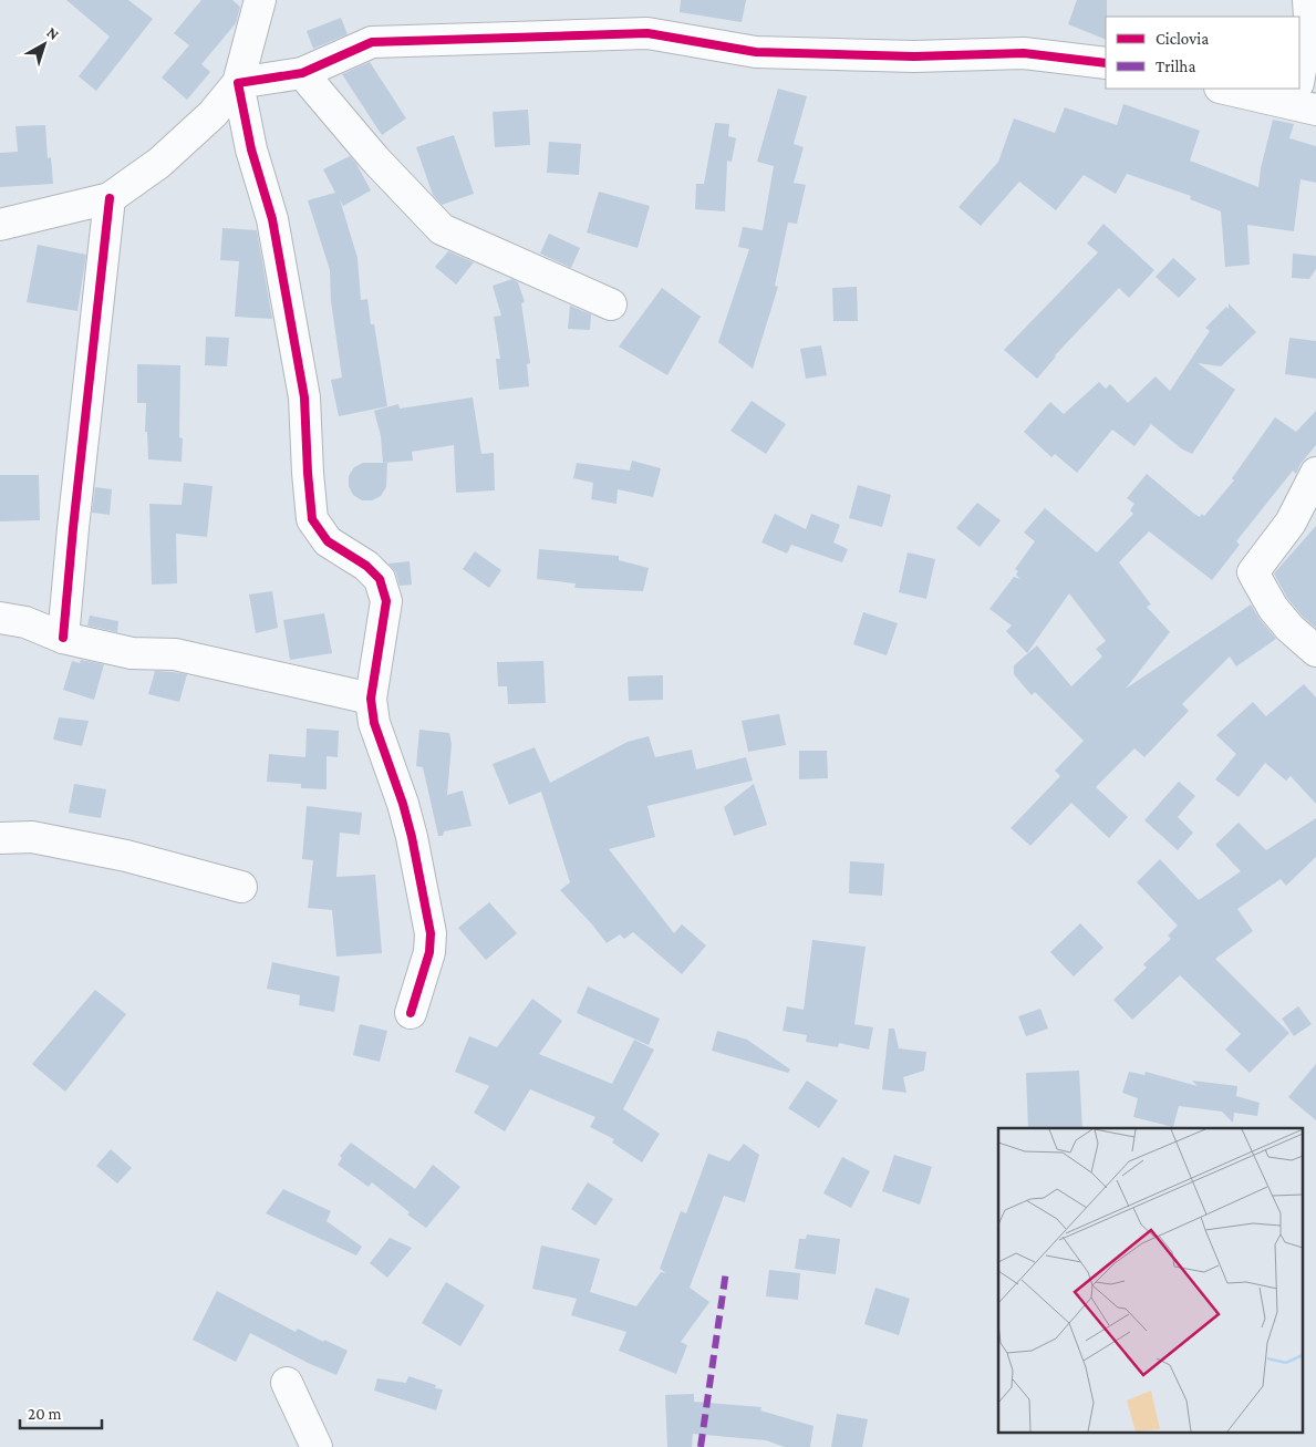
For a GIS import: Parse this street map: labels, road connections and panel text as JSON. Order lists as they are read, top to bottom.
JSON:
{
  "legend": ["Ciclovia", "Trilha"],
  "scale_bar": "20 m",
  "north": "top right"
}
